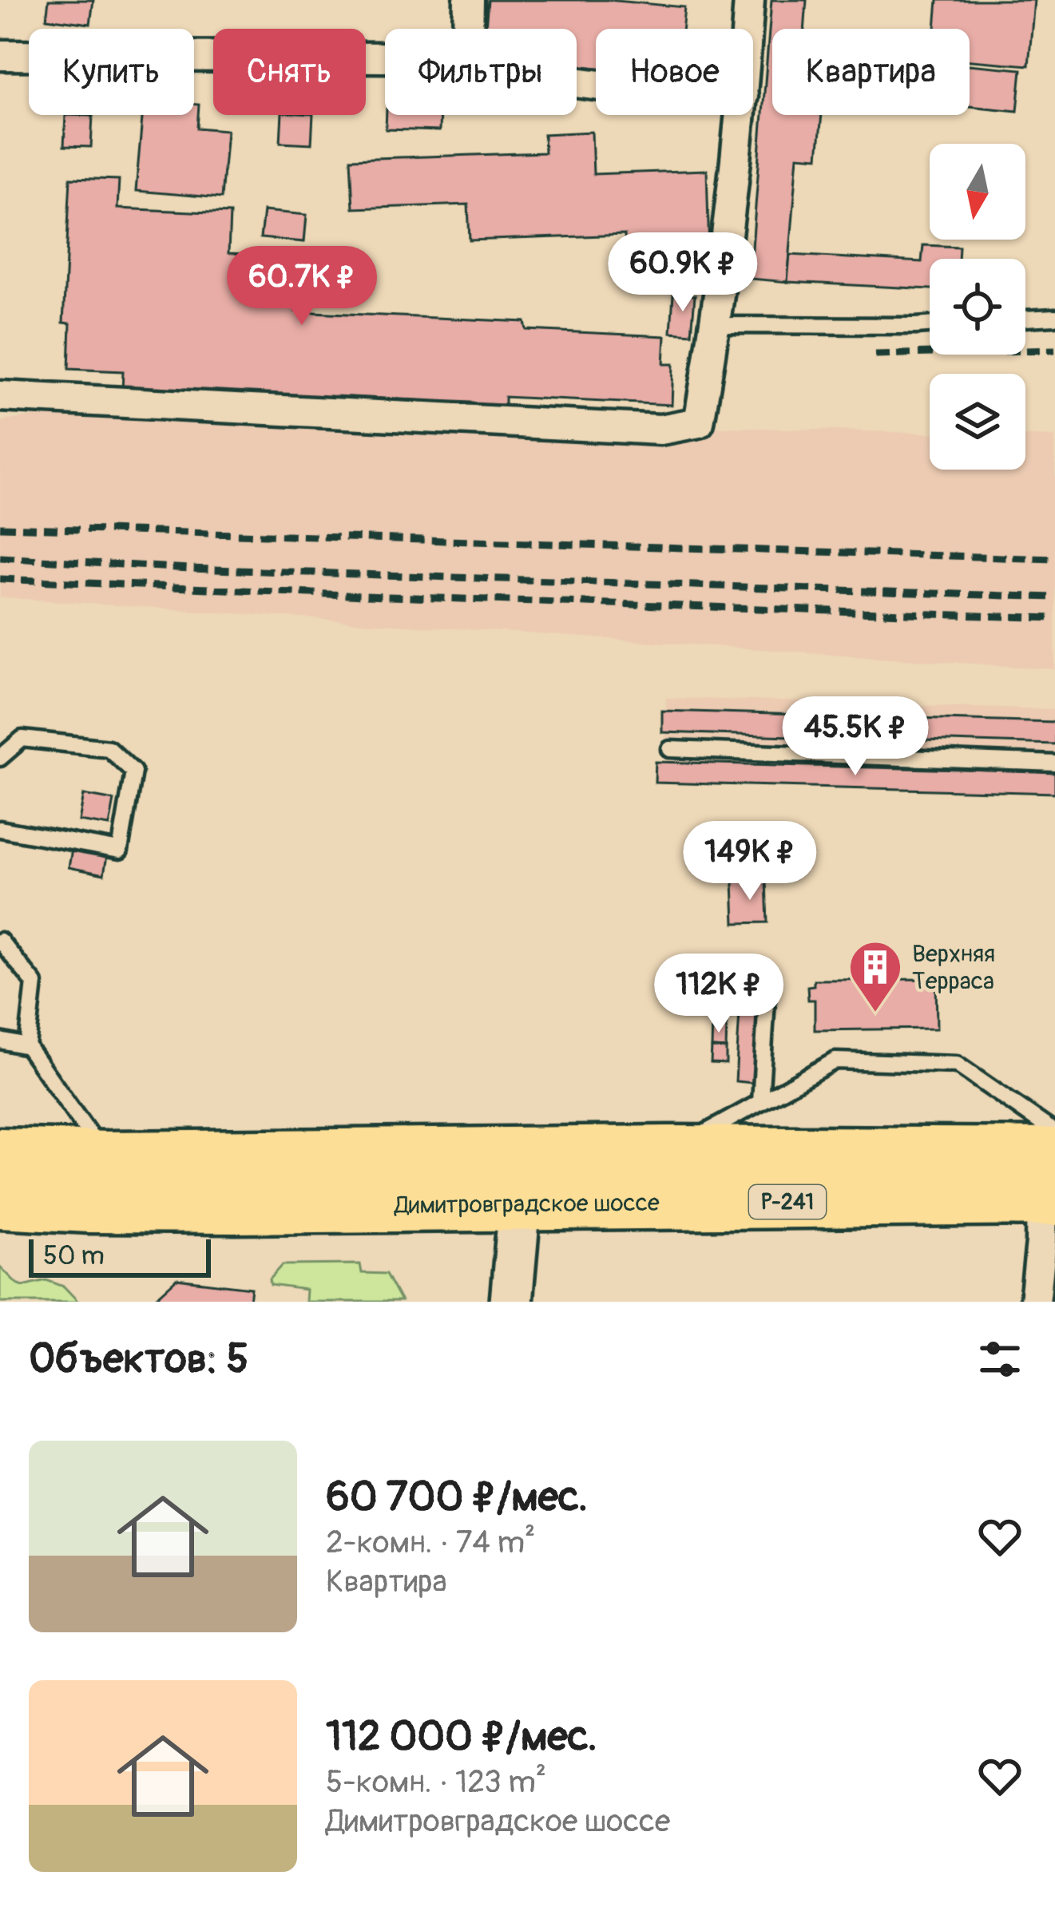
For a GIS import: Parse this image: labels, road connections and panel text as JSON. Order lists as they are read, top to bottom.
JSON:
{
  "streets": {
    "highway": ["Р-241", "Димитровградское шоссе"]
  },
  "places": {
    "building": ["Верхняя Терраса"]
  },
  "scale_bar": "50 m",
  "north": "bottom",
  "page": {
    "chip": [
      "Купить",
      "Снять",
      "Фильтры",
      "Новое",
      "Квартира"
    ],
    "price": [
      "60.9K ₽",
      "60.7K ₽",
      "45.5K ₽",
      "149K ₽",
      "112K ₽"
    ],
    "scale": "50 m",
    "heading": "Объектов: 5",
    "list": [
      {
        "name": "60 700 ₽/мес.",
        "note": "2-комн. · 74 m² · Квартира"
      },
      {
        "name": "112 000 ₽/мес.",
        "note": "5-комн. · 123 m² · Димитровградское шоссе"
      }
    ]
  }
}
